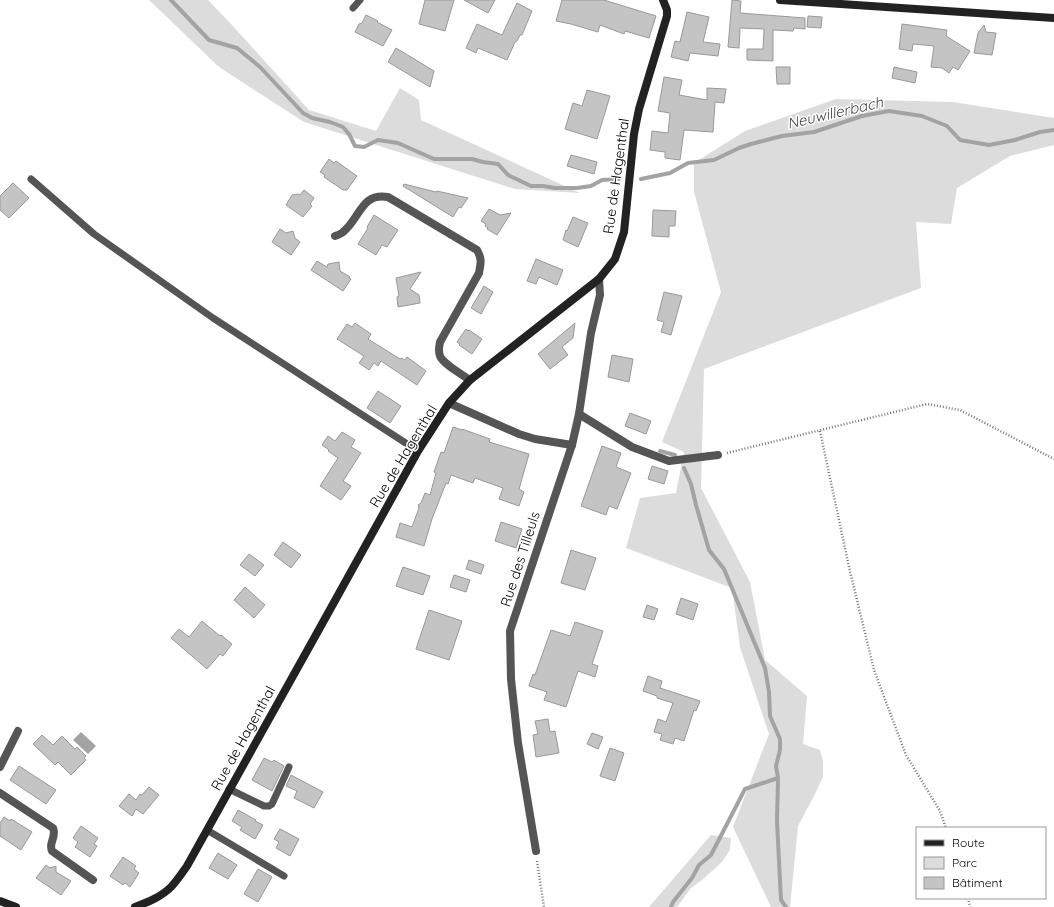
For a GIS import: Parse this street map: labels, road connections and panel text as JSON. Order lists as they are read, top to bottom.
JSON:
{
  "streets": {
    "street": ["Rue de Hagenthal", "Rue des Tilleuls"]
  },
  "crossings": [
    ["Rue de Hagenthal", "Rue des Tilleuls"]
  ],
  "water": ["Neuwillerbach"],
  "legend": ["Route", "Parc", "Bâtiment"]
}
